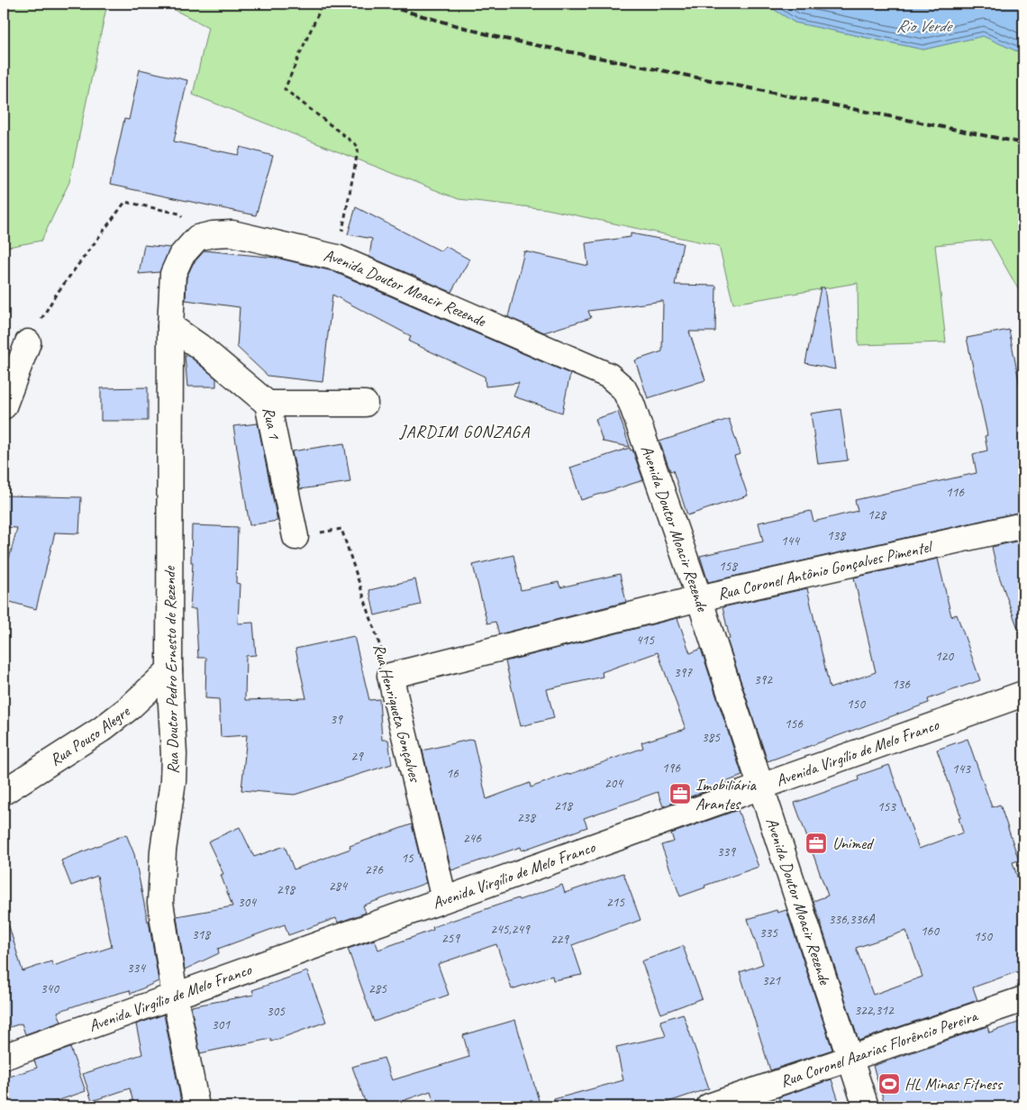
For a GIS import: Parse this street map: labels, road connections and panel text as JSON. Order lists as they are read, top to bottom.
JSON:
{
  "streets": {
    "street": [
      "Avenida Doutor Moacir Rezende",
      "Rua 1",
      "Rua Coronel Antônio Gonçalves Pimentel",
      "Rua Doutor Pedro Ernesto de Rezende",
      "Rua Henriqueta Gonçalves",
      "Rua Pouso Alegre",
      "Avenida Virgílio de Melo Franco",
      "Rua Coronel Azarias Florêncio Pereira"
    ]
  },
  "crossings": [
    ["Avenida Doutor Moacir Rezende", "Rua Coronel Antônio Gonçalves Pimentel"],
    ["Avenida Doutor Moacir Rezende", "Rua Doutor Pedro Ernesto de Rezende"],
    ["Avenida Doutor Moacir Rezende", "Avenida Virgílio de Melo Franco"],
    ["Avenida Doutor Moacir Rezende", "Rua Coronel Azarias Florêncio Pereira"],
    ["Rua 1", "Rua Doutor Pedro Ernesto de Rezende"],
    ["Rua Coronel Antônio Gonçalves Pimentel", "Rua Henriqueta Gonçalves"],
    ["Rua Doutor Pedro Ernesto de Rezende", "Rua Pouso Alegre"],
    ["Rua Doutor Pedro Ernesto de Rezende", "Avenida Virgílio de Melo Franco"],
    ["Rua Henriqueta Gonçalves", "Avenida Virgílio de Melo Franco"]
  ],
  "districts": ["JARDIM GONZAGA"],
  "water": ["Rio Verde"],
  "places": {
    "office": ["Imobiliária Arantes", "Unimed"],
    "sports": ["HL Minas Fitness"]
  },
  "house_numbers": [
    "116",
    "128",
    "138",
    "144",
    "158",
    "415",
    "120",
    "397",
    "392",
    "136",
    "150",
    "39",
    "156",
    "385",
    "29",
    "196",
    "143",
    "16",
    "204",
    "218",
    "153",
    "238",
    "246",
    "339",
    "15",
    "276",
    "284",
    "298",
    "304",
    "215",
    "336,336A",
    "245,249",
    "160",
    "335",
    "318",
    "150",
    "259",
    "229",
    "334",
    "321",
    "340",
    "285",
    "322,312",
    "305",
    "301"
  ]
}
